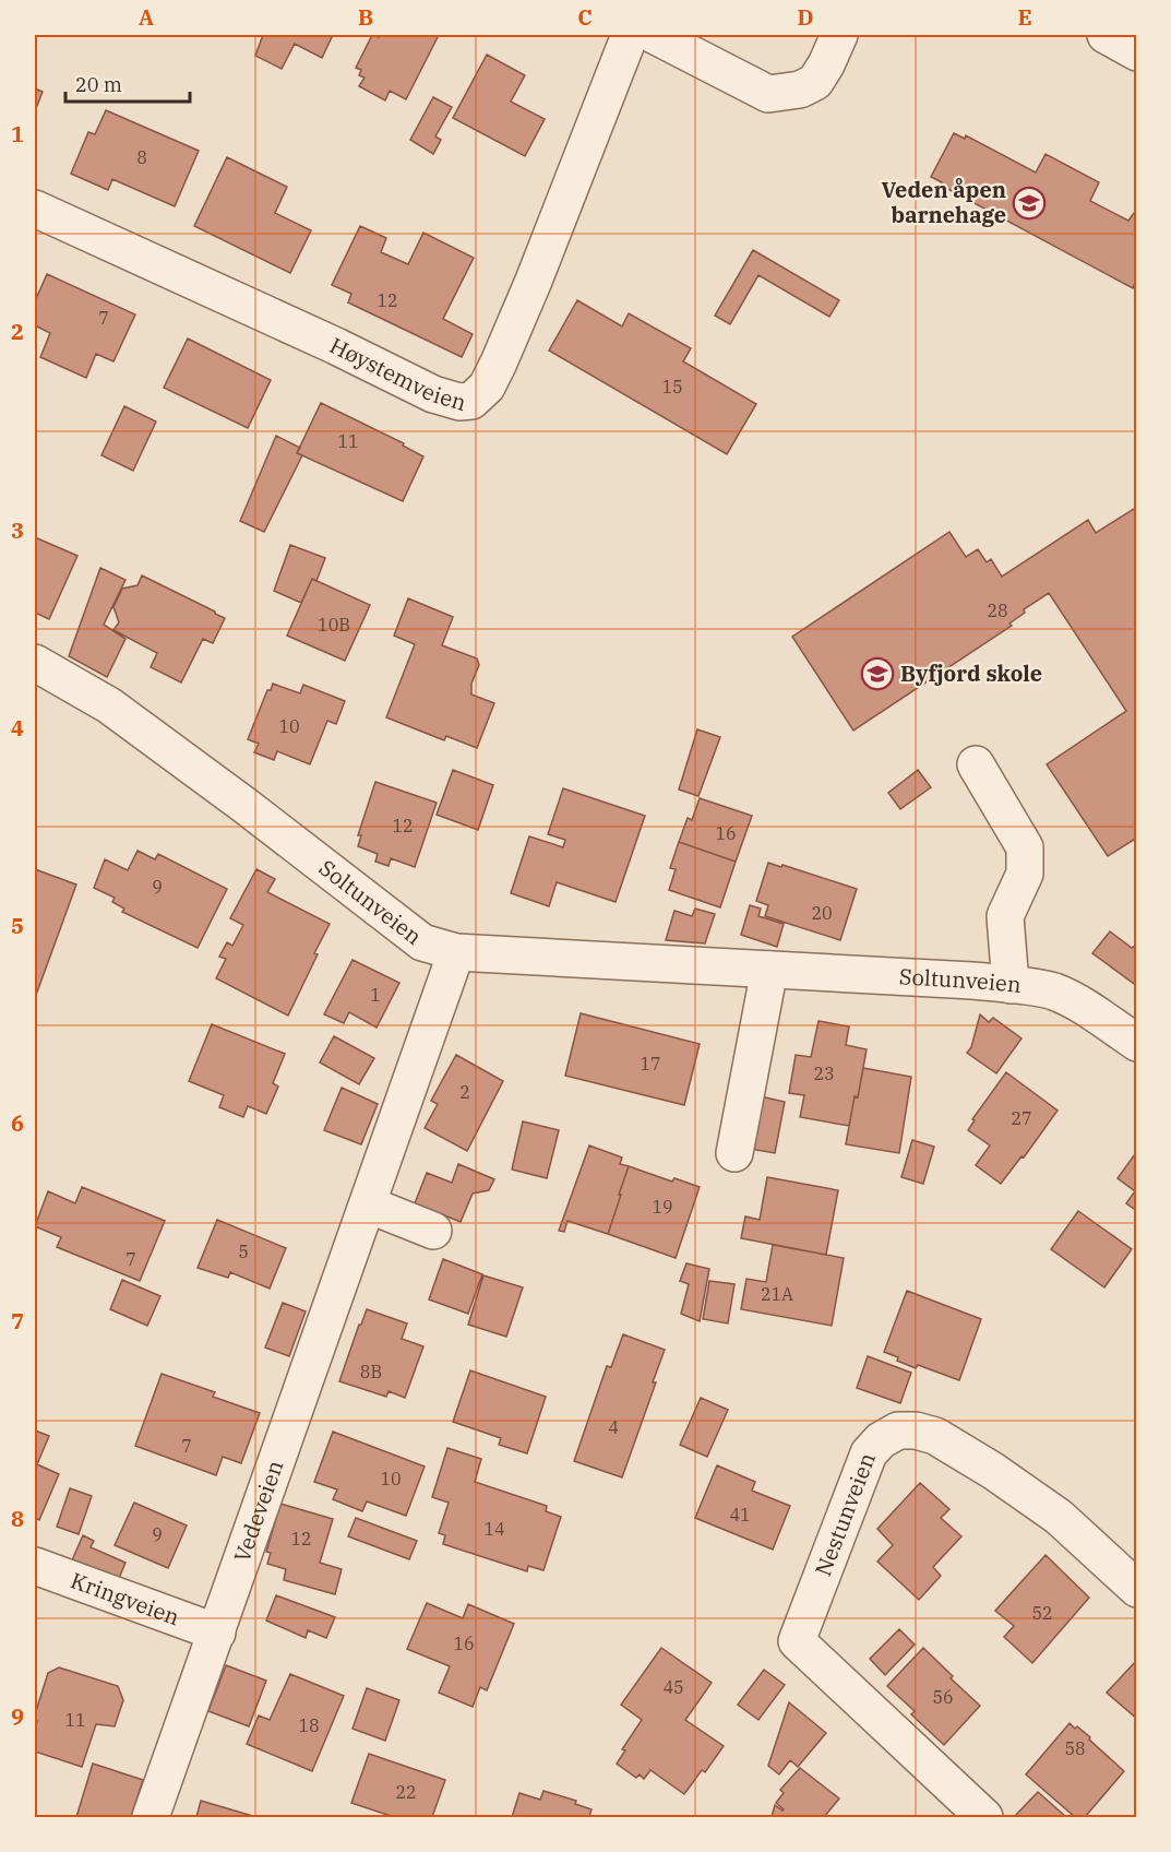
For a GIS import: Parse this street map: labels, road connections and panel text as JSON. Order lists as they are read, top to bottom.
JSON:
{
  "streets": {
    "street": [
      "Høystemveien",
      "Soltunveien",
      "Vedeveien",
      "Nestunveien",
      "Kringveien"
    ]
  },
  "crossings": [
    ["Soltunveien", "Vedeveien"],
    ["Vedeveien", "Kringveien"]
  ],
  "places": {
    "school or university": ["Veden åpen barnehage", "Byfjord skole"]
  },
  "house_numbers": [
    "8",
    "12",
    "7",
    "15",
    "11",
    "28",
    "10B",
    "10",
    "12",
    "16",
    "9",
    "20",
    "1",
    "17",
    "23",
    "2",
    "27",
    "19",
    "5",
    "7",
    "21A",
    "8B",
    "4",
    "7",
    "10",
    "41",
    "14",
    "9",
    "12",
    "52",
    "16",
    "45",
    "56",
    "11",
    "18",
    "58",
    "22"
  ],
  "scale_bar": "20 m",
  "grid": {
    "columns": [
      "A",
      "B",
      "C",
      "D",
      "E"
    ],
    "rows": [
      "1",
      "2",
      "3",
      "4",
      "5",
      "6",
      "7",
      "8",
      "9"
    ]
  }
}
